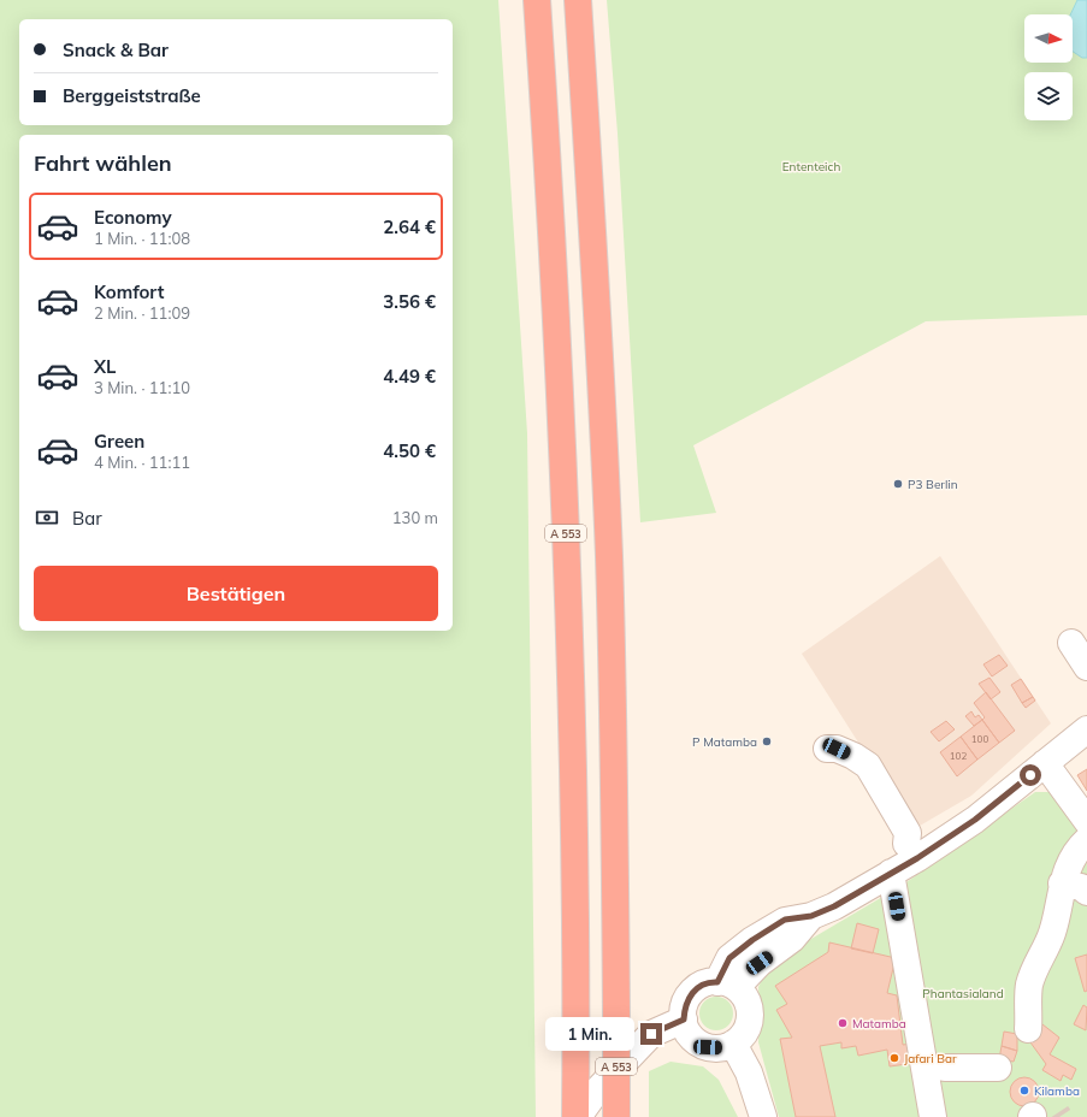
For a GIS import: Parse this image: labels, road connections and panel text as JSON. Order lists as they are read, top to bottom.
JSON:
{
  "streets": {
    "highway": ["A 553"]
  },
  "parks": ["Ententeich", "Phantasialand"],
  "places": [
    "P3 Berlin",
    "P Matamba",
    "Matamba",
    "Jafari Bar",
    "Kilamba"
  ],
  "house_numbers": ["100", "102"],
  "north": "right",
  "page": {
    "banner": ["Snack & Bar", "Berggeiststraße"],
    "heading": "Fahrt wählen",
    "list": [
      {
        "name": "Economy",
        "note": "1 Min. · 11:08",
        "value": "2.64 €"
      },
      {
        "name": "Komfort",
        "note": "2 Min. · 11:09",
        "value": "3.56 €"
      },
      {
        "name": "XL",
        "note": "3 Min. · 11:10",
        "value": "4.49 €"
      },
      {
        "name": "Green",
        "note": "4 Min. · 11:11",
        "value": "4.50 €"
      }
    ],
    "pay": ["Bar", "130 m"],
    "buttons": "Bestätigen",
    "bubble": "1 Min."
  }
}
